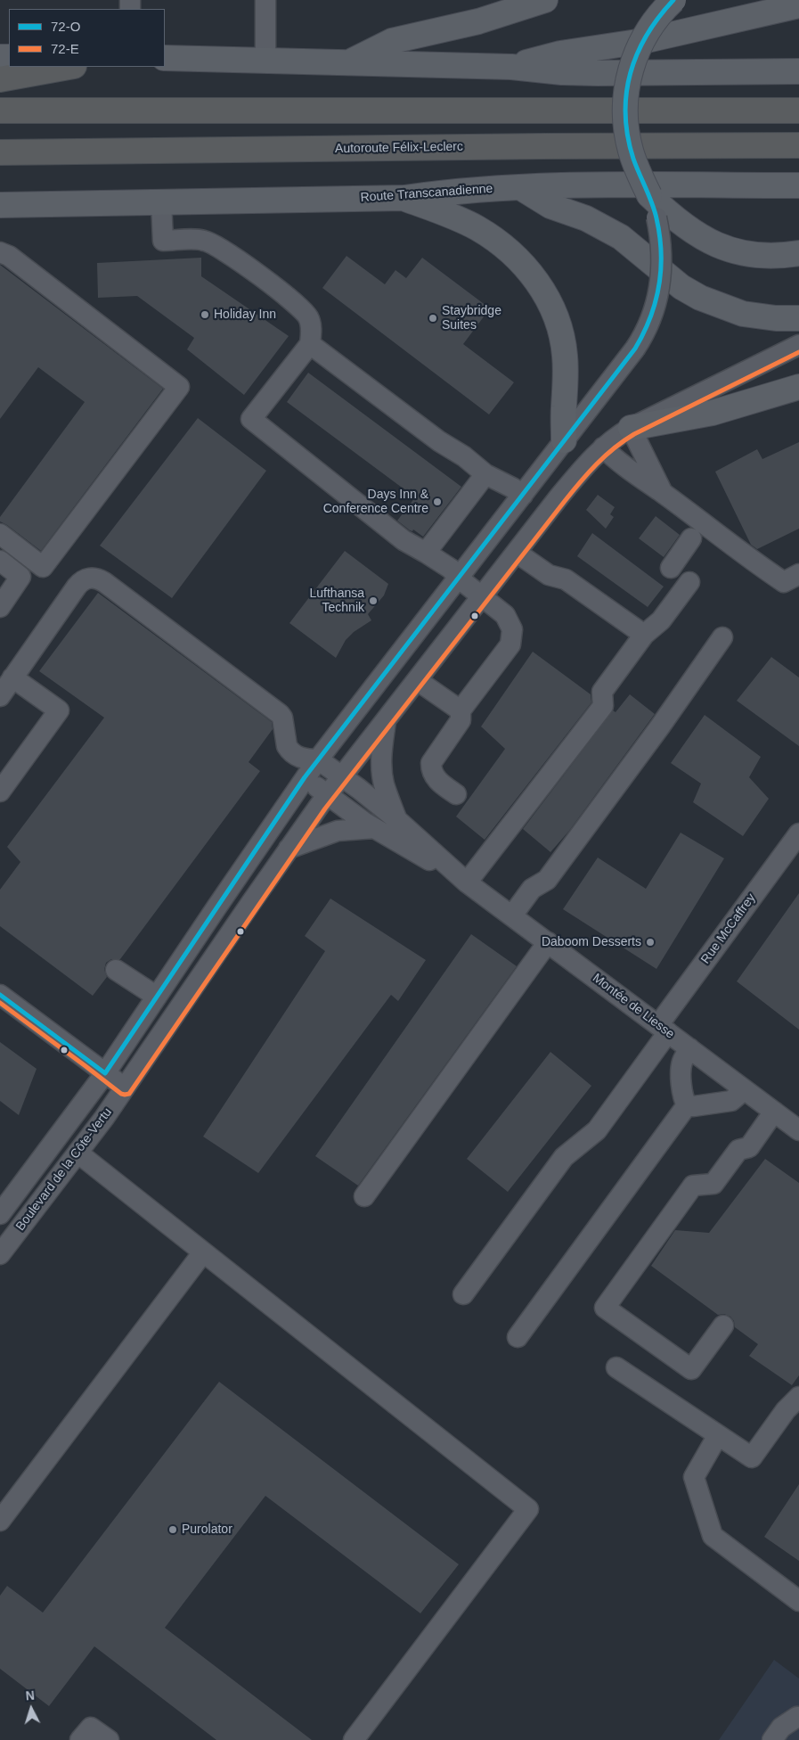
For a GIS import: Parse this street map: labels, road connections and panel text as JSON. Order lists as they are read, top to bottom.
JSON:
{
  "streets": {
    "highway": ["Autoroute Félix-Leclerc"],
    "main road": ["Route Transcanadienne", "Boulevard de la Côte-Vertu"],
    "street": ["Rue McCaffrey", "Montée de Liesse"]
  },
  "crossings": [
    ["Rue McCaffrey", "Montée de Liesse"],
    ["Montée de Liesse", "Boulevard de la Côte-Vertu"]
  ],
  "places": [
    "Holiday Inn",
    "Staybridge Suites",
    "Days Inn & Conference Centre",
    "Lufthansa Technik",
    "Daboom Desserts",
    "Purolator"
  ],
  "lines": ["transit line 72-O", "transit line 72-E"],
  "legend": ["72-O", "72-E"],
  "north": "top"
}
